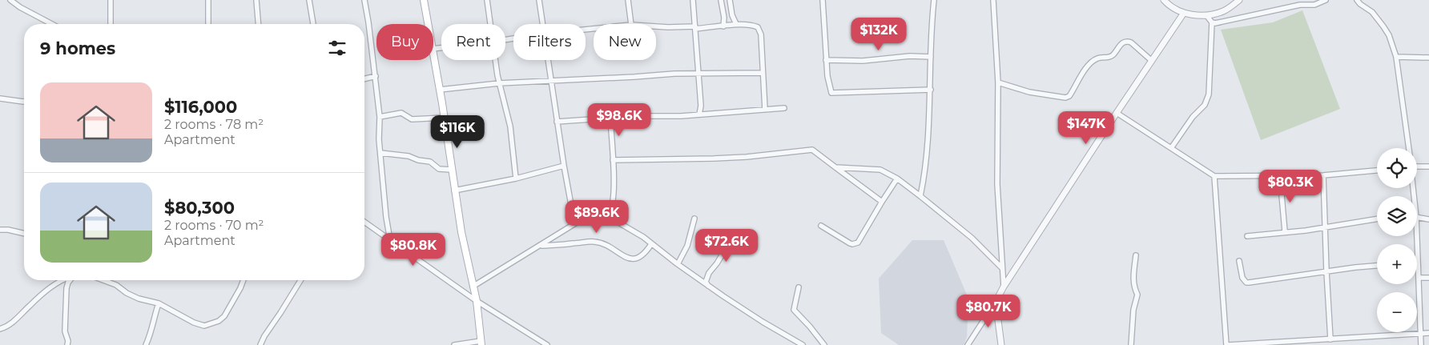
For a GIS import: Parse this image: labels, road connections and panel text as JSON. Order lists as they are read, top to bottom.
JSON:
{
  "page": {
    "price": [
      "$132K",
      "$98.6K",
      "$147K",
      "$116K",
      "$80.3K",
      "$89.6K",
      "$72.6K",
      "$80.8K",
      "$80.7K"
    ],
    "chip": [
      "Buy",
      "Rent",
      "Filters",
      "New"
    ],
    "heading": "9 homes",
    "list": [
      {
        "name": "$116,000",
        "note": "2 rooms · 78 m² · Apartment"
      },
      {
        "name": "$80,300",
        "note": "2 rooms · 70 m² · Apartment"
      }
    ],
    "map_buttons": ["+", "−"]
  }
}
